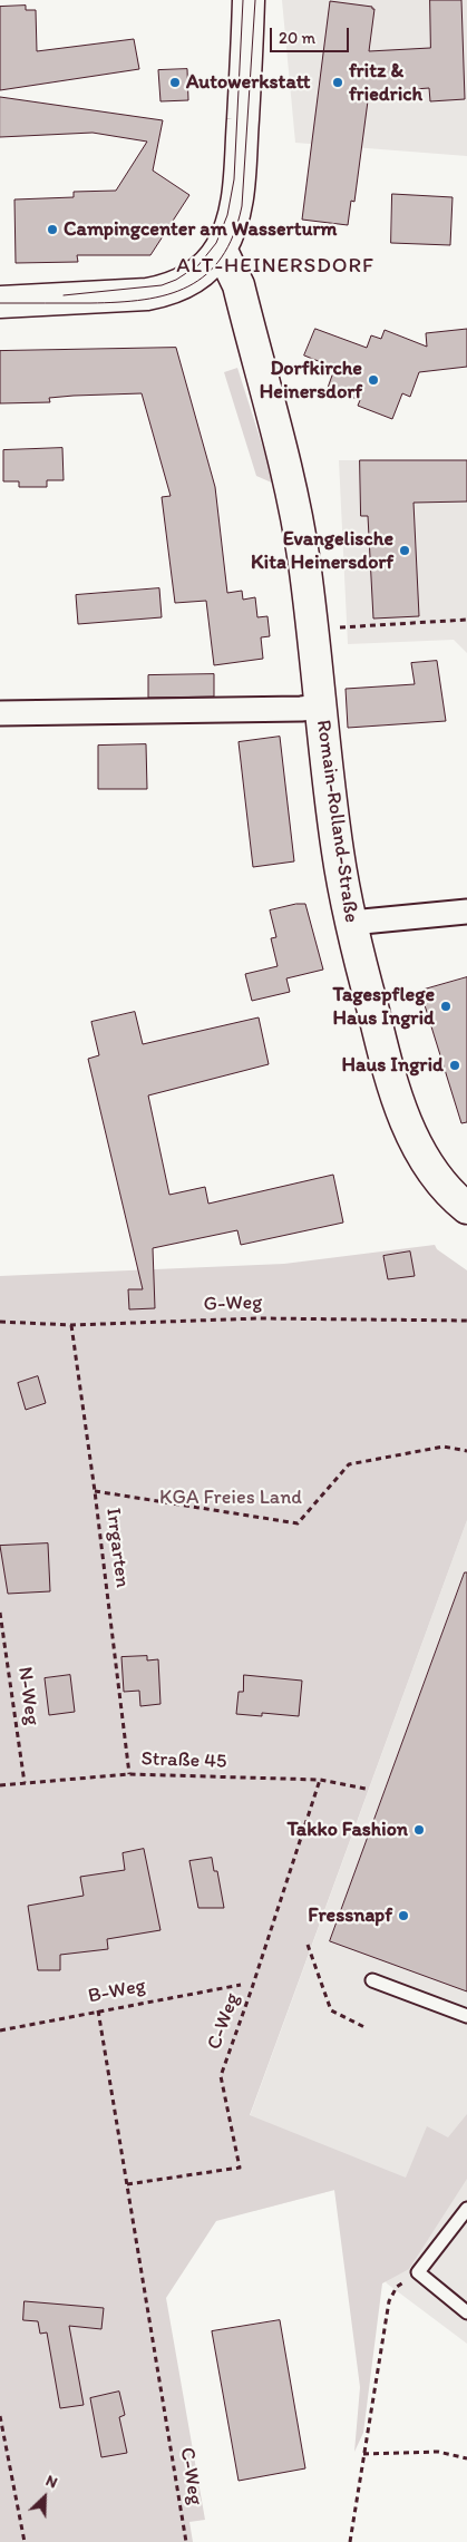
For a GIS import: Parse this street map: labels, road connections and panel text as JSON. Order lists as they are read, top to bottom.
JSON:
{
  "streets": {
    "main road": ["Romain-Rolland-Straße"],
    "path": [
      "G-Weg",
      "Irrgarten",
      "N-Weg",
      "Straße 45",
      "B-Weg",
      "C-Weg"
    ]
  },
  "crossings": [
    ["G-Weg", "Irrgarten"],
    ["Irrgarten", "Straße 45"],
    ["N-Weg", "Straße 45"],
    ["Straße 45", "C-Weg"],
    ["B-Weg", "C-Weg"]
  ],
  "districts": ["ALT-HEINERSDORF"],
  "parks": ["KGA Freies Land"],
  "places": [
    "Autowerkstatt",
    "fritz & friedrich",
    "Campingcenter am Wasserturm",
    "Dorfkirche Heinersdorf",
    "Evangelische Kita Heinersdorf",
    "Tagespflege Haus Ingrid",
    "Haus Ingrid",
    "Takko Fashion",
    "Fressnapf"
  ],
  "scale_bar": "20 m",
  "north": "top right"
}
